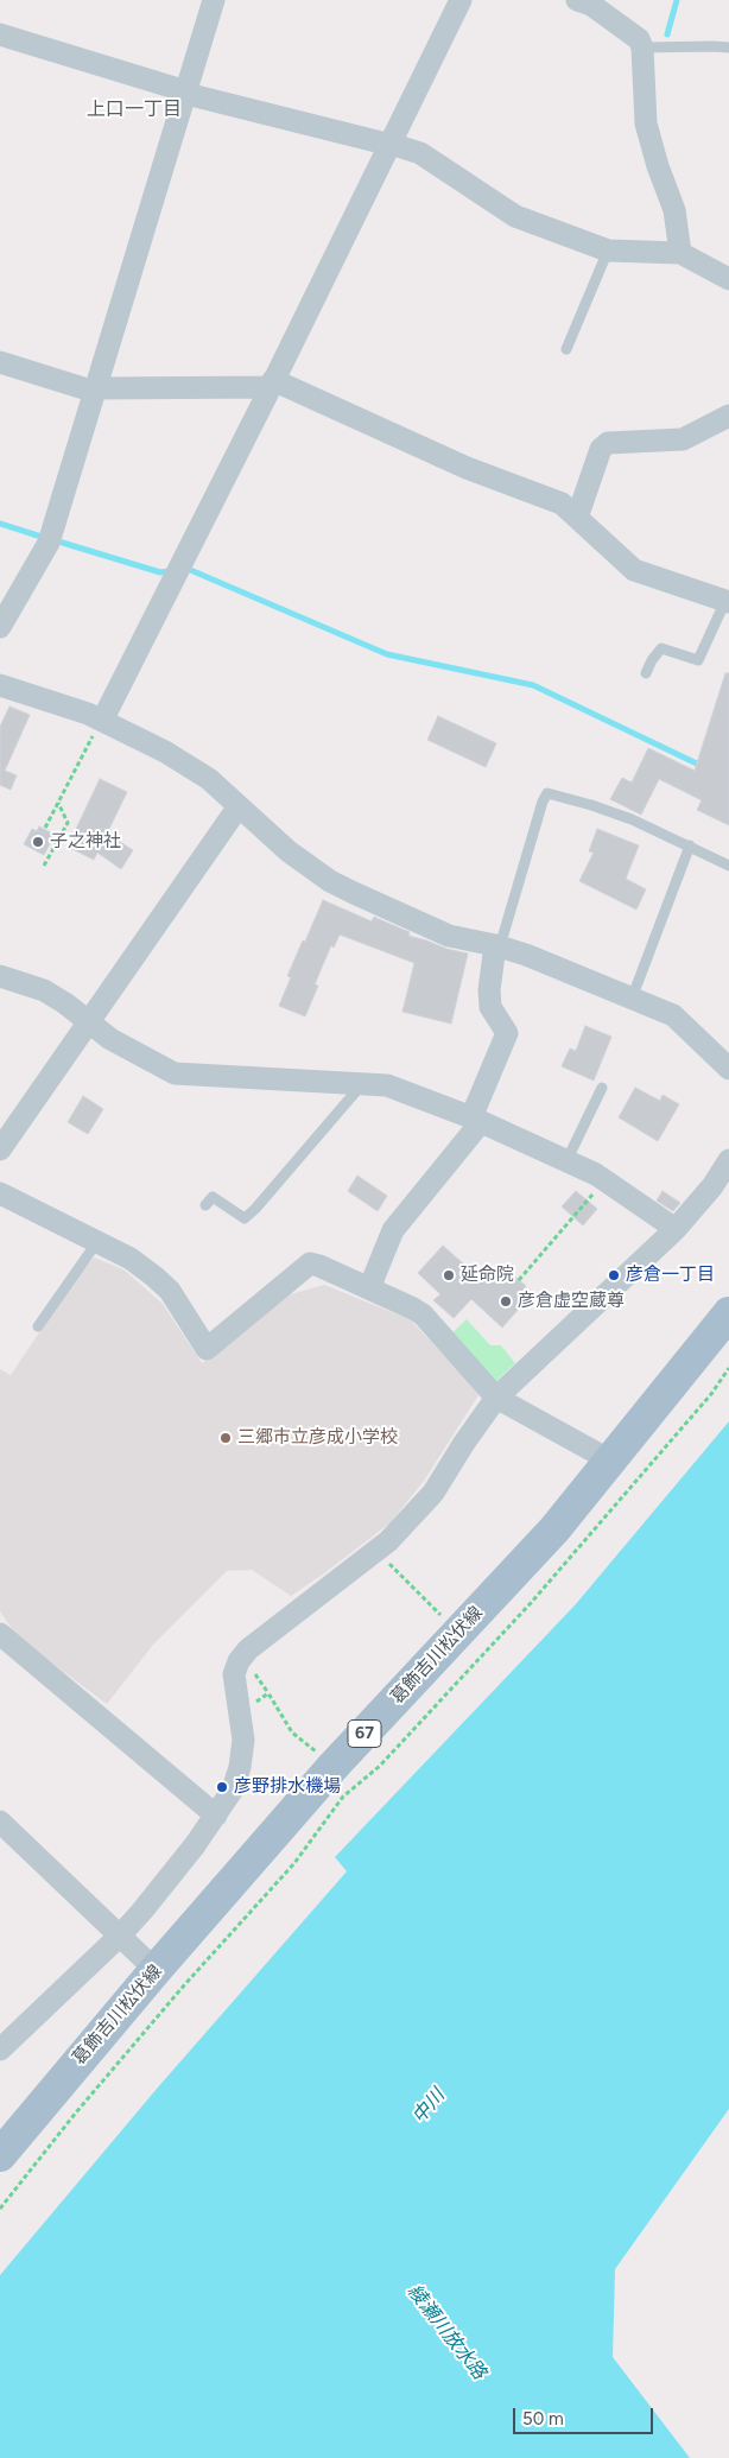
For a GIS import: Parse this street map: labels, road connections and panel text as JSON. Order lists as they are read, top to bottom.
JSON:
{
  "streets": {
    "main road": ["葛飾吉川松伏線", "67"]
  },
  "districts": ["上口一丁目"],
  "water": ["中川", "綾瀬川放水路"],
  "places": [
    "子之神社",
    "延命院",
    "彦倉一丁目",
    "彦倉虚空蔵尊",
    "三郷市立彦成小学校",
    "彦野排水機場"
  ],
  "scale_bar": "50 m"
}
